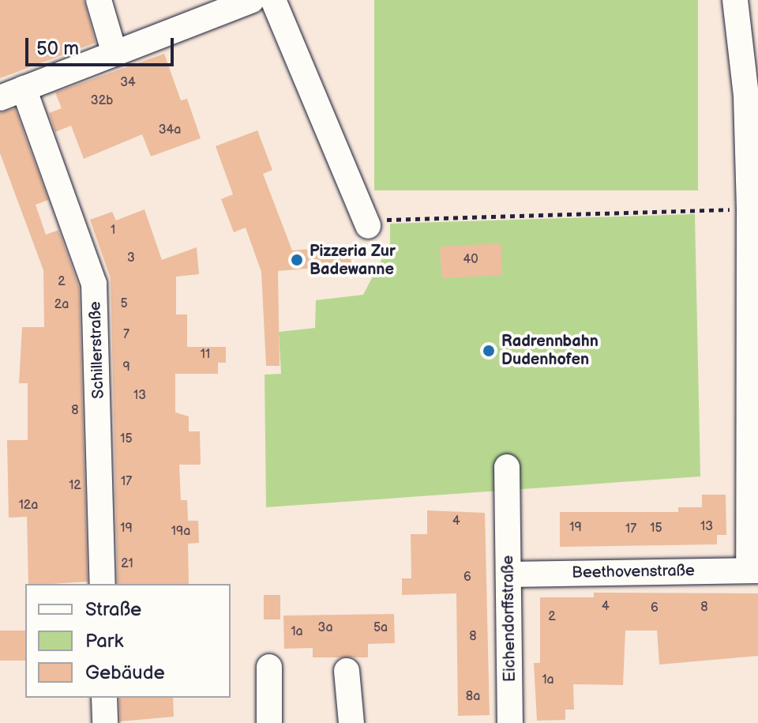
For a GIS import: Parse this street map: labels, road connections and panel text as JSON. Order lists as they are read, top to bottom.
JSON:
{
  "streets": {
    "street": ["Schillerstraße", "Beethovenstraße", "Eichendorffstraße"]
  },
  "crossings": [
    ["Beethovenstraße", "Eichendorffstraße"]
  ],
  "places": ["Pizzeria Zur Badewanne", "Radrennbahn Dudenhofen"],
  "house_numbers": [
    "34",
    "32b",
    "34a",
    "1",
    "3",
    "40",
    "2",
    "5",
    "2a",
    "7",
    "11",
    "9",
    "13",
    "8",
    "15",
    "17",
    "12",
    "12a",
    "4",
    "13",
    "19",
    "19",
    "15",
    "17",
    "19a",
    "21",
    "6",
    "4",
    "8",
    "6",
    "2",
    "3a",
    "5a",
    "1a",
    "8",
    "1a",
    "8a"
  ],
  "legend": ["Straße", "Park", "Gebäude"],
  "scale_bar": "50 m"
}
